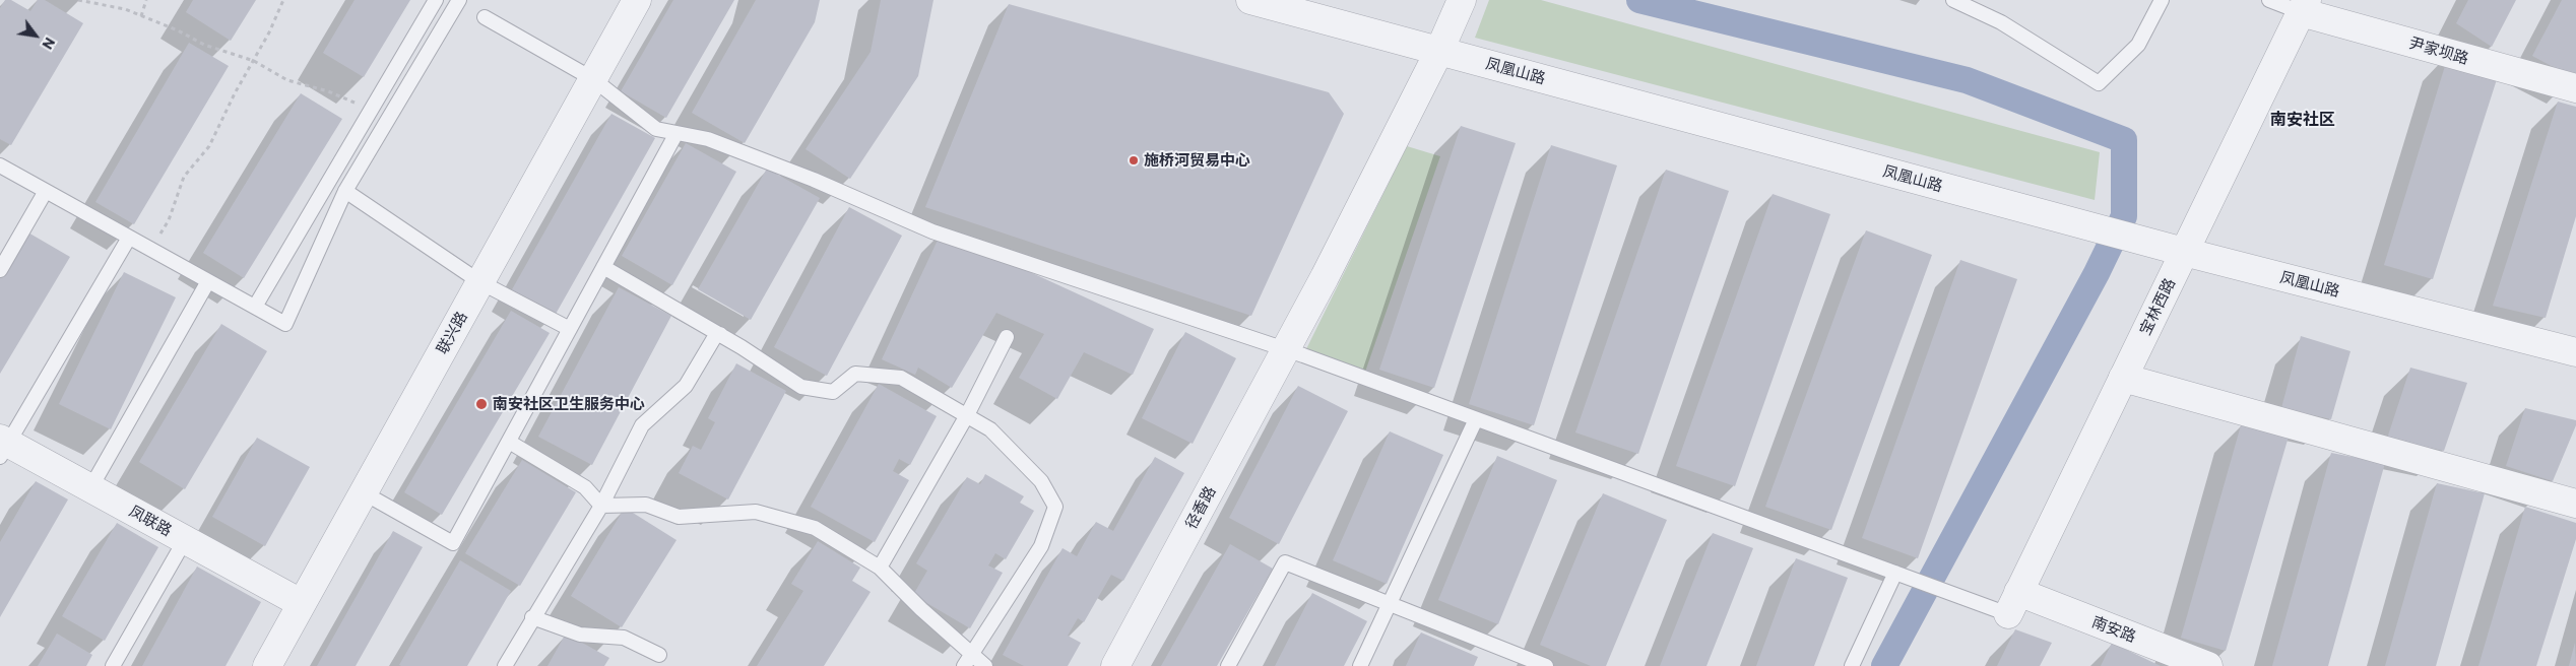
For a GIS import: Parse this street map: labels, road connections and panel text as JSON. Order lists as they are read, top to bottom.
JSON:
{
  "streets": {
    "street": [
      "尹家坝路",
      "凤凰山路",
      "宝林西路",
      "联兴路",
      "径香路",
      "凤联路",
      "南安路"
    ]
  },
  "crossings": [
    ["尹家坝路", "宝林西路"],
    ["凤凰山路", "宝林西路"],
    ["凤凰山路", "径香路"],
    ["宝林西路", "南安路"],
    ["联兴路", "凤联路"]
  ],
  "districts": ["南安社区"],
  "places": ["施桥河贸易中心", "南安社区卫生服务中心"],
  "north": "bottom right"
}
